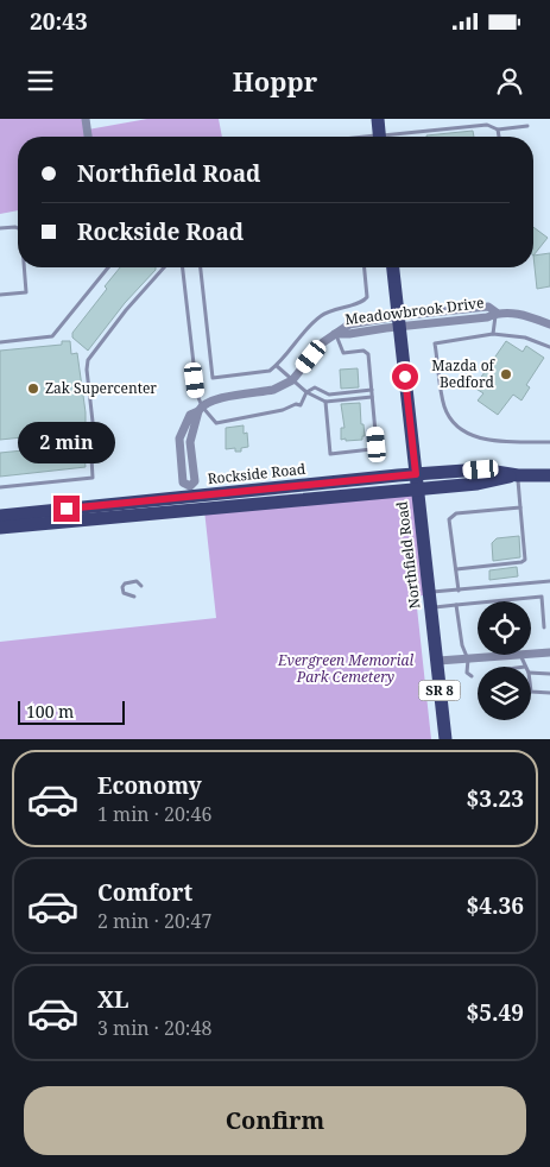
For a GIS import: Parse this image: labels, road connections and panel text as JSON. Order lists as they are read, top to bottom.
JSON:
{
  "streets": {
    "main road": ["Rockside Road", "Northfield Road", "SR 8"],
    "street": ["Meadowbrook Drive"]
  },
  "crossings": [
    ["Meadowbrook Drive", "Northfield Road"],
    ["Rockside Road", "Northfield Road"]
  ],
  "parks": ["Evergreen Memorial Park Cemetery"],
  "places": ["Mazda of Bedford", "Zak Supercenter"],
  "scale_bar": "100 m",
  "page": {
    "status": "20:43",
    "header": "Hoppr",
    "banner": ["Northfield Road", "Rockside Road"],
    "bubble": "2 min",
    "scale": "100 m",
    "list": [
      {
        "name": "Economy",
        "note": "1 min · 20:46",
        "value": "$3.23"
      },
      {
        "name": "Comfort",
        "note": "2 min · 20:47",
        "value": "$4.36"
      },
      {
        "name": "XL",
        "note": "3 min · 20:48",
        "value": "$5.49"
      }
    ],
    "buttons": "Confirm"
  }
}
